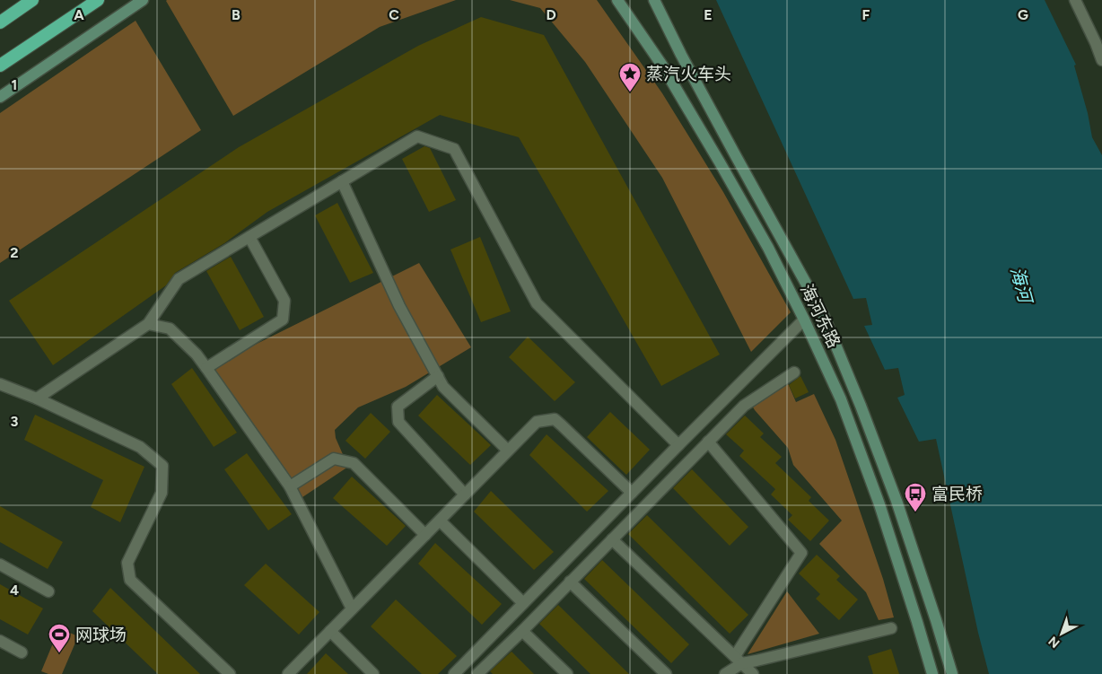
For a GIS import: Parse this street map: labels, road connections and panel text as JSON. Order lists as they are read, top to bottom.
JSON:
{
  "streets": {
    "main road": ["海河东路"]
  },
  "water": ["海河"],
  "places": {
    "place": ["蒸汽火车头"],
    "bus stop": ["富民桥"],
    "sports": ["网球场"]
  },
  "north": "bottom left",
  "grid": {
    "columns": [
      "A",
      "B",
      "C",
      "D",
      "E",
      "F",
      "G"
    ],
    "rows": [
      "1",
      "2",
      "3",
      "4"
    ]
  }
}
